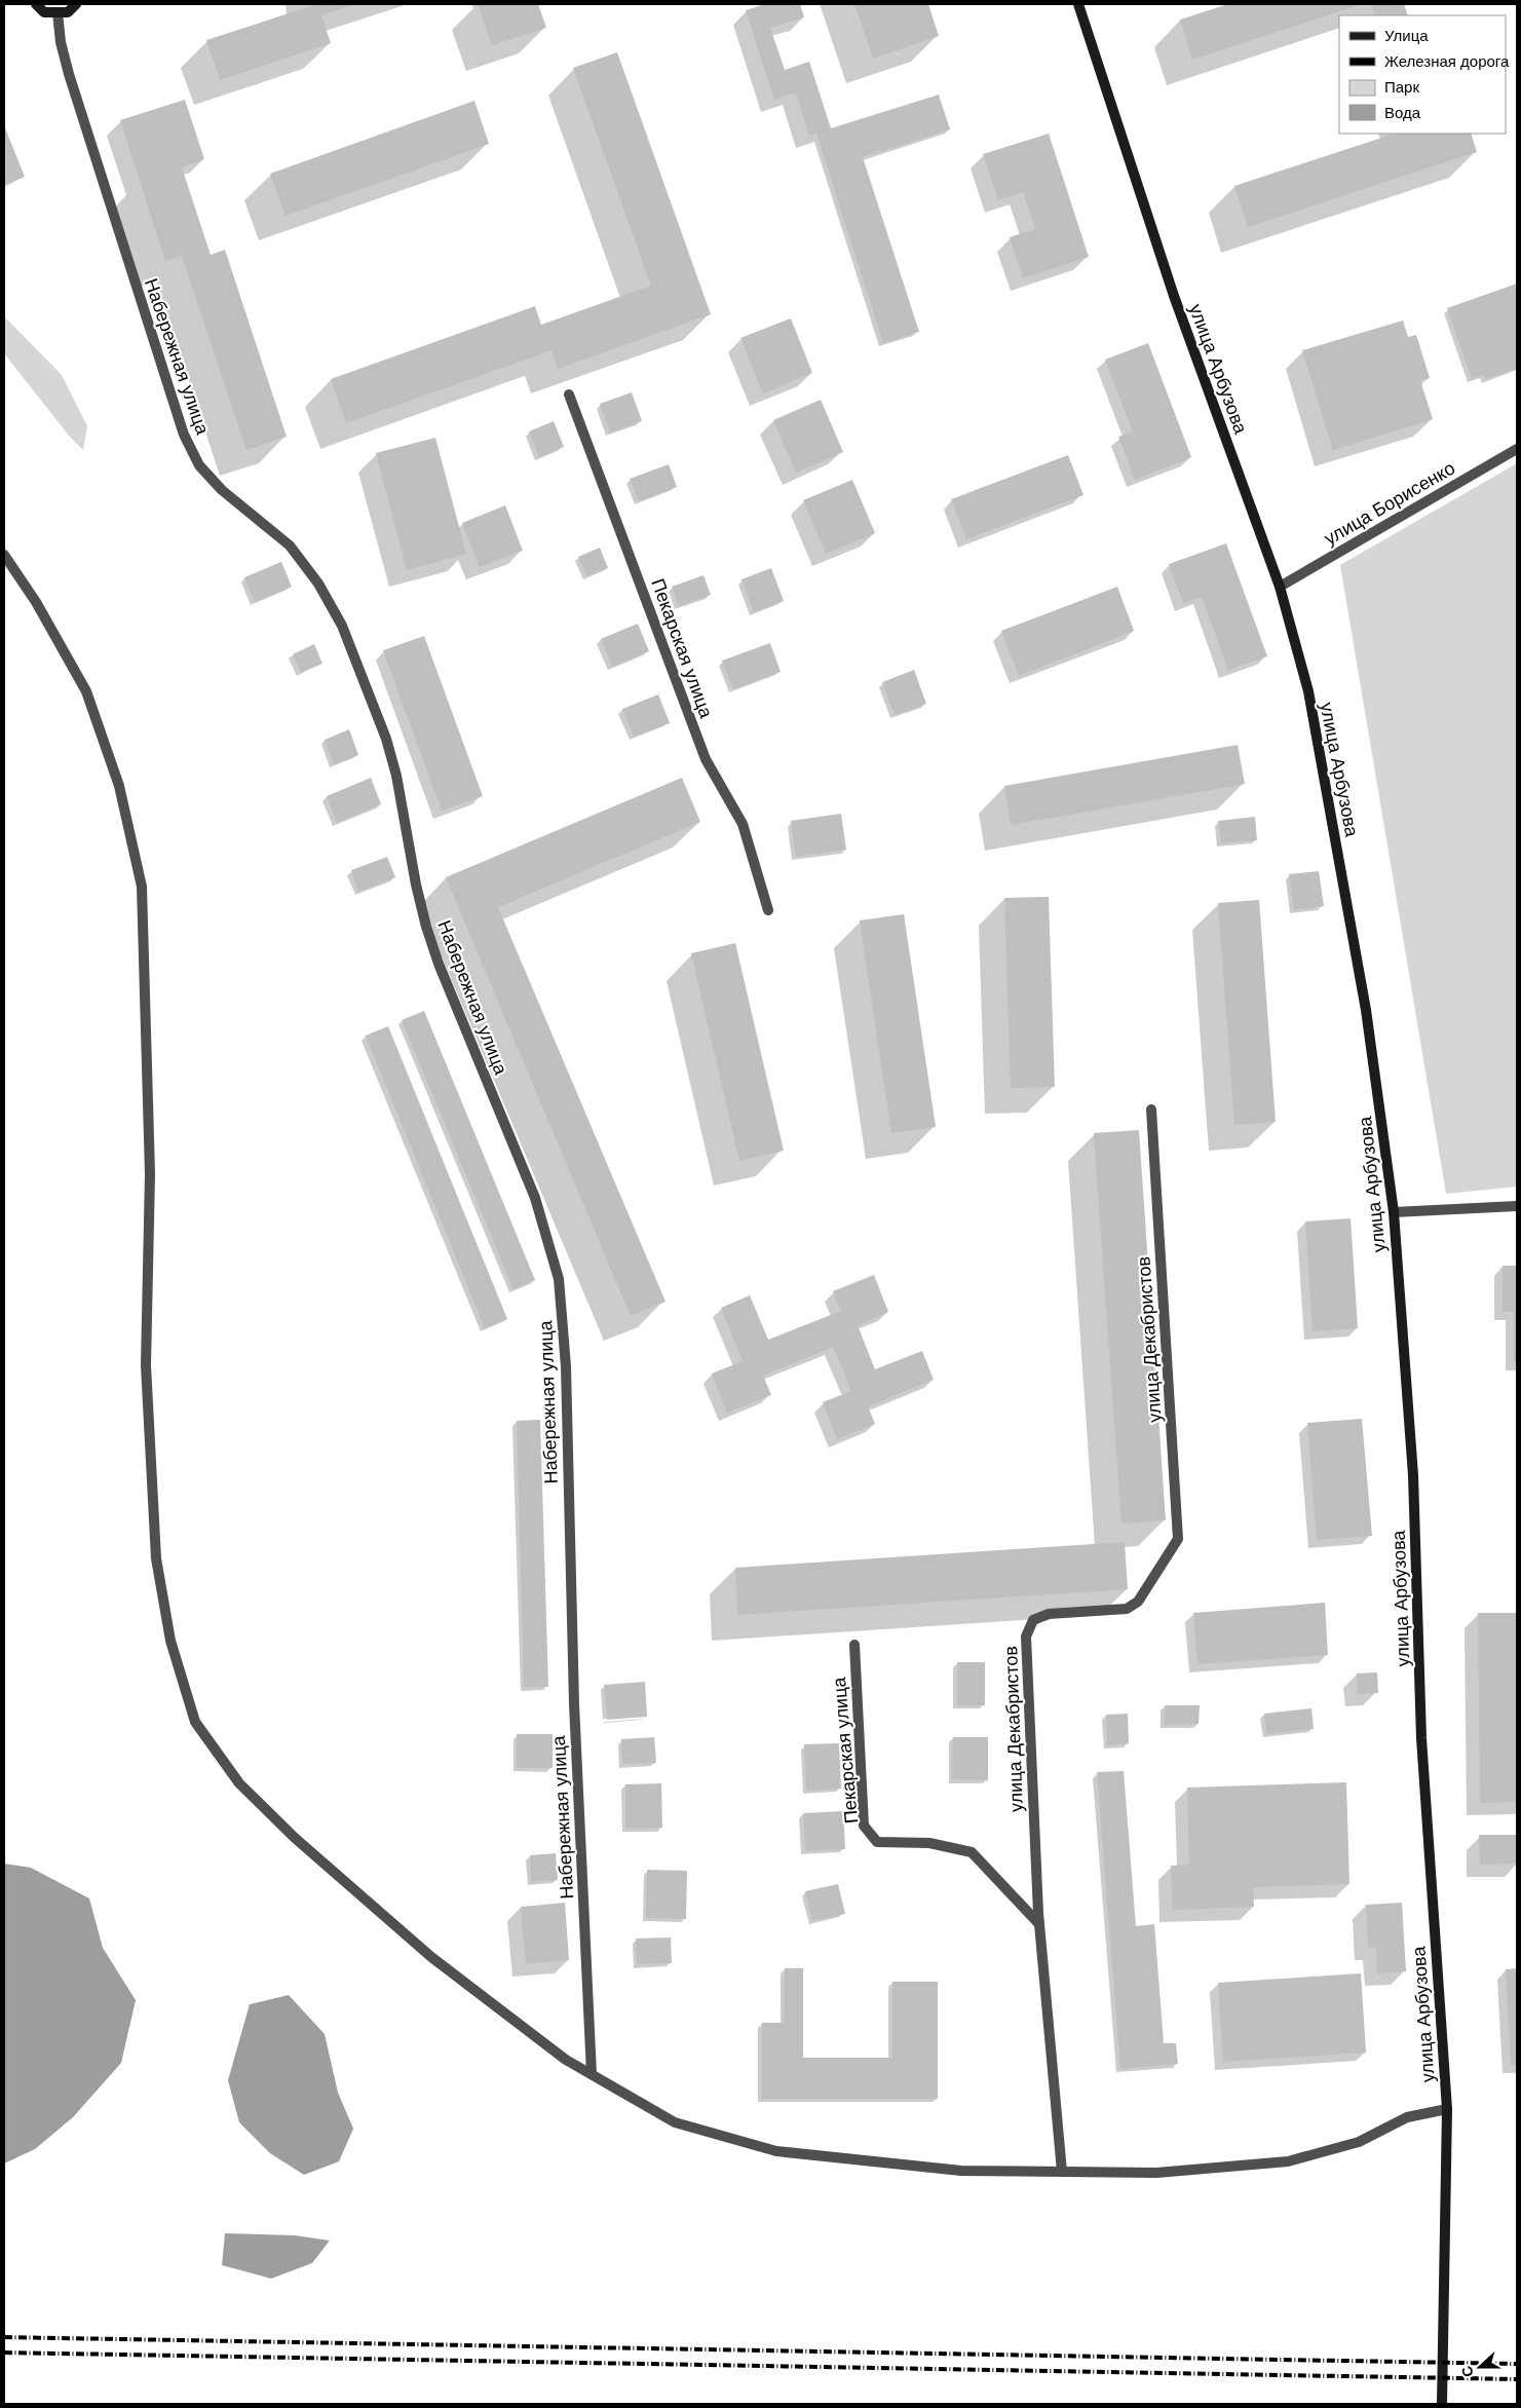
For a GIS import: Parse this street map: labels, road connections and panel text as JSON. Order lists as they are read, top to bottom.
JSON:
{
  "streets": {
    "street": [
      "Набережная улица",
      "улица Арбузова",
      "улица Борисенко",
      "Пекарская улица",
      "улица Декабристов"
    ]
  },
  "crossings": [
    ["улица Арбузова", "улица Борисенко"],
    ["Пекарская улица", "улица Декабристов"]
  ],
  "legend": [
    "Улица",
    "Железная дорога",
    "Парк",
    "Вода"
  ],
  "north": "left"
}
